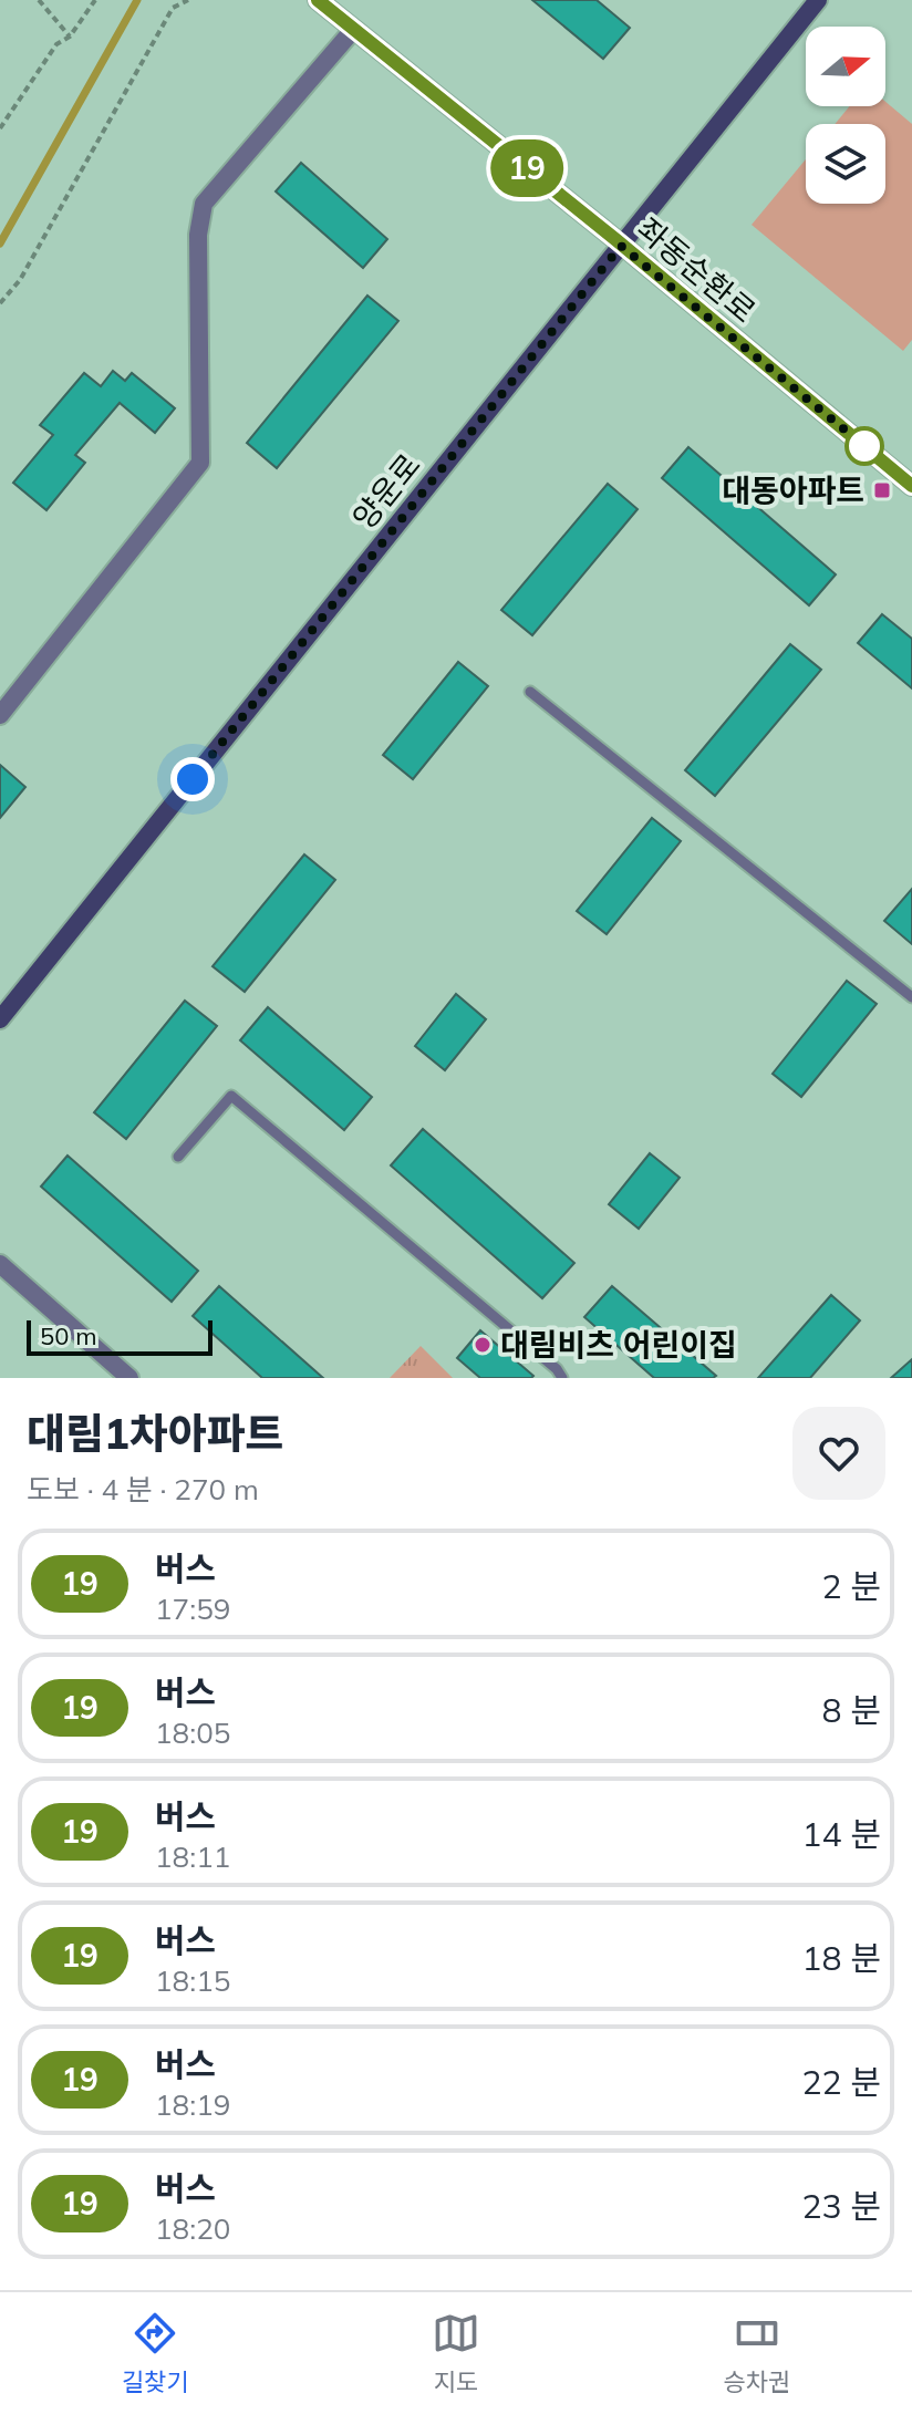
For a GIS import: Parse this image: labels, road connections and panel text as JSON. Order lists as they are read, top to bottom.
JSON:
{
  "streets": {
    "main road": ["양운로"],
    "street": ["좌동순환로"]
  },
  "crossings": [
    ["좌동순환로", "양운로"]
  ],
  "places": {
    "transit": ["대동아파트"],
    "other": ["대림비츠 어린이집"]
  },
  "lines": ["bus line 19"],
  "scale_bar": "50 m",
  "north": "right",
  "page": {
    "on_map": "19",
    "scale": "50 m",
    "heading": ["대림1차아파트", "도보 · 4 분 · 270 m"],
    "list": [
      {
        "mark": "19",
        "name": "버스",
        "note": "17:59",
        "value": "2 분"
      },
      {
        "mark": "19",
        "name": "버스",
        "note": "18:05",
        "value": "8 분"
      },
      {
        "mark": "19",
        "name": "버스",
        "note": "18:11",
        "value": "14 분"
      },
      {
        "mark": "19",
        "name": "버스",
        "note": "18:15",
        "value": "18 분"
      },
      {
        "mark": "19",
        "name": "버스",
        "note": "18:19",
        "value": "22 분"
      },
      {
        "mark": "19",
        "name": "버스",
        "note": "18:20",
        "value": "23 분"
      }
    ],
    "tabs": ["길찾기", "지도", "승차권"]
  }
}
